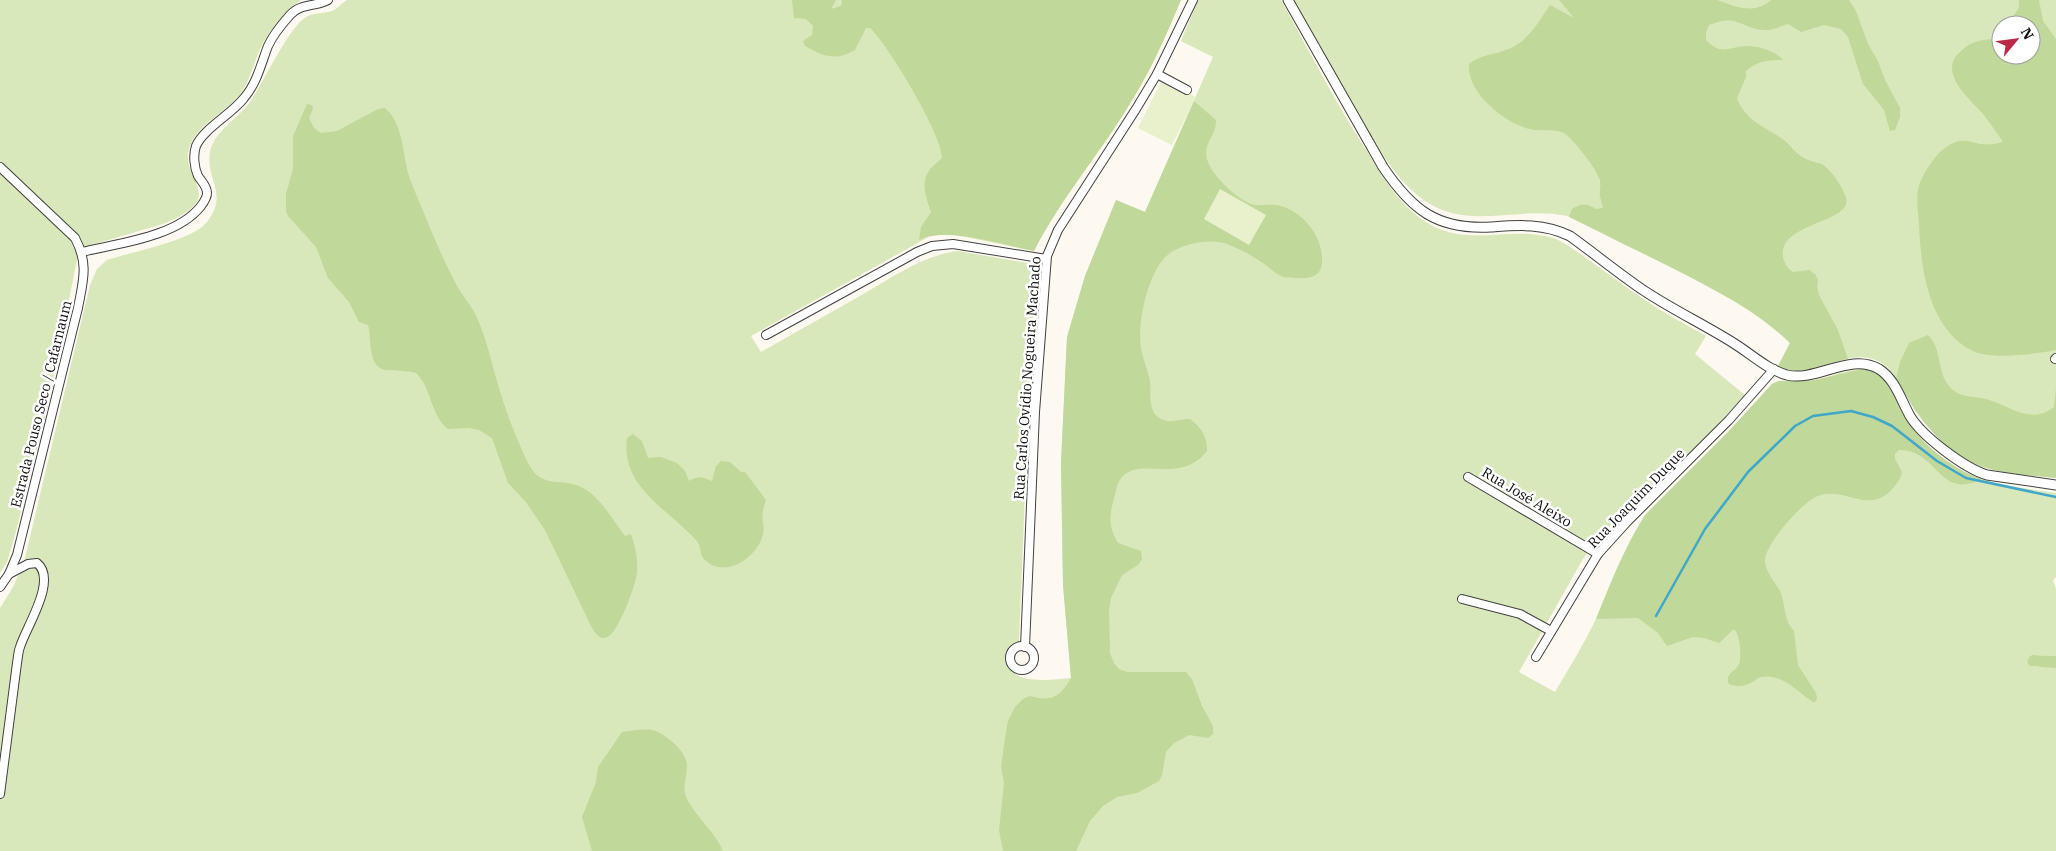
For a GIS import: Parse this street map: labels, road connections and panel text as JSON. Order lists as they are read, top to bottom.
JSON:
{
  "streets": {
    "street": [
      "Rua Carlos Ovídio Nogueira Machado",
      "Estrada Pouso Seco / Cafarnaum",
      "Rua José Aleixo",
      "Rua Joaquim Duque"
    ]
  },
  "crossings": [
    ["Rua José Aleixo", "Rua Joaquim Duque"]
  ],
  "north": "top right"
}
